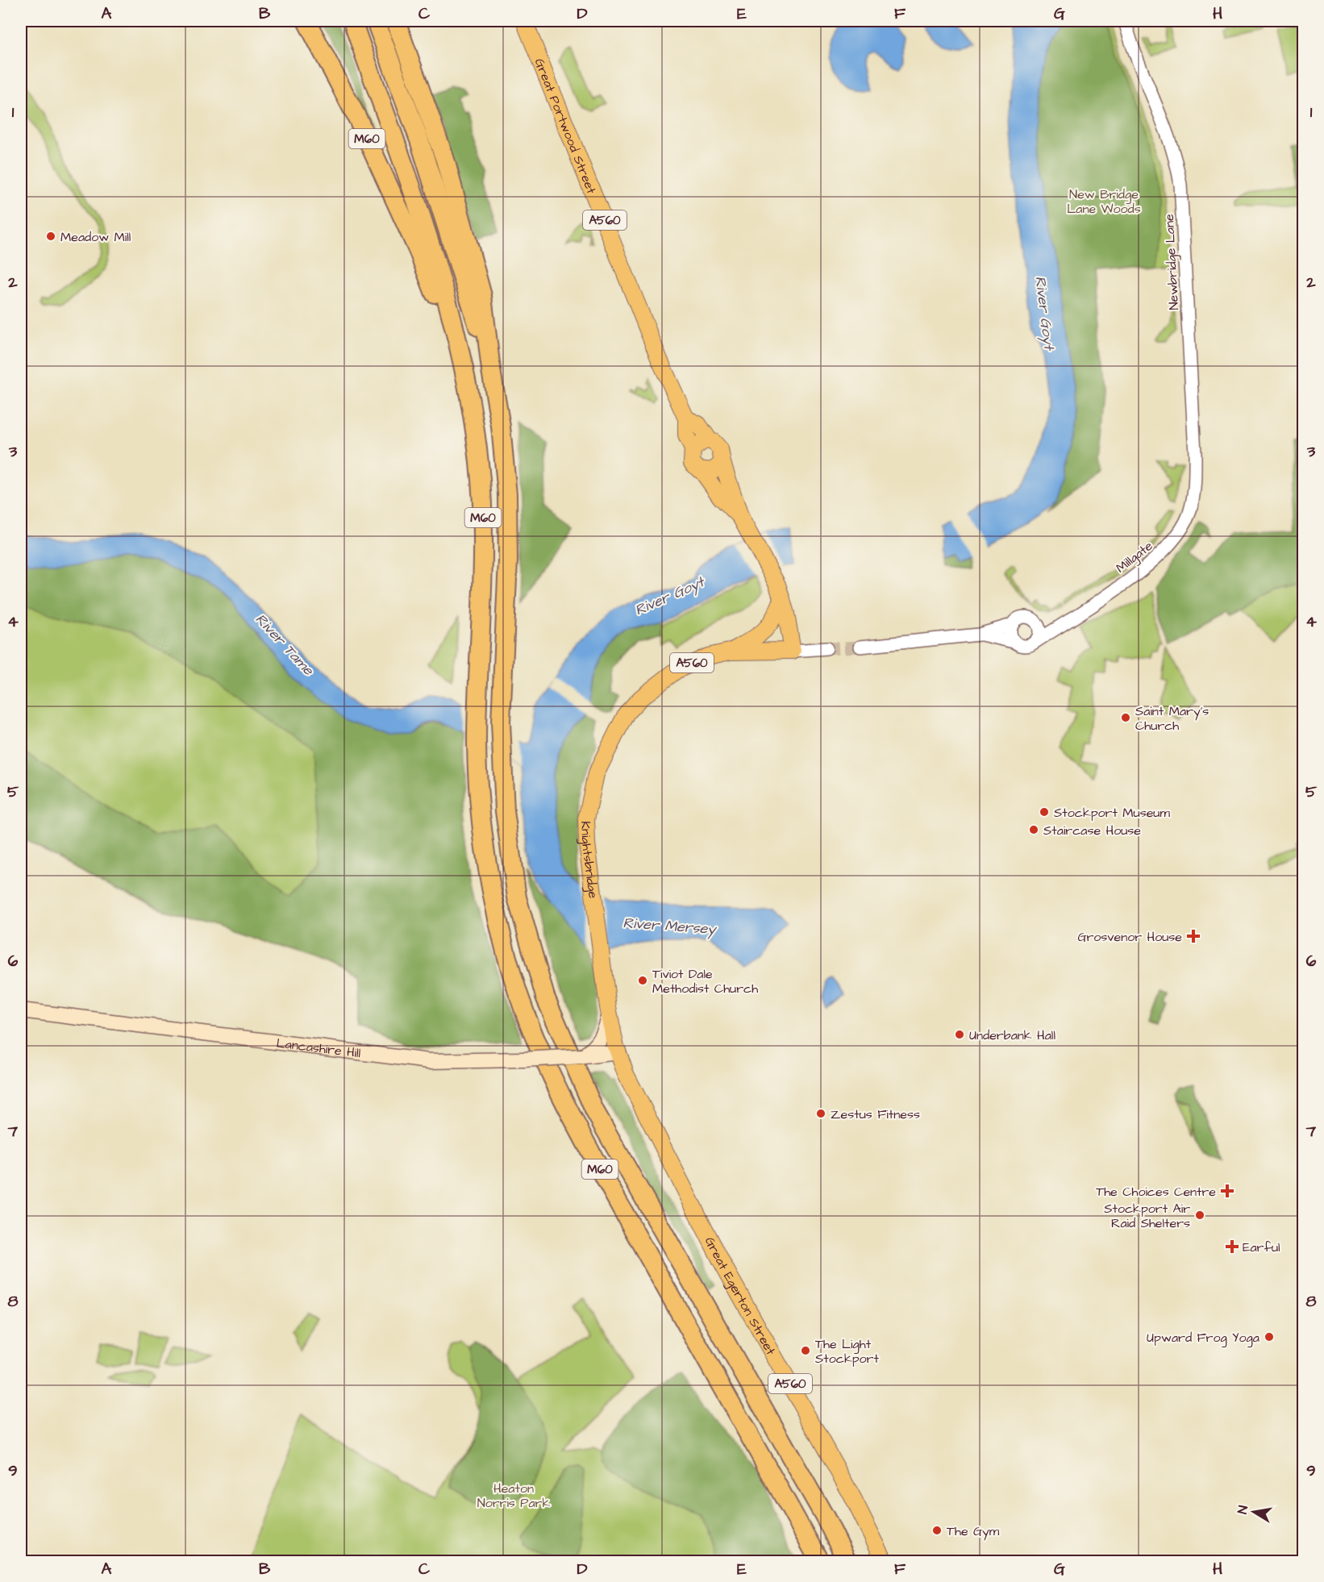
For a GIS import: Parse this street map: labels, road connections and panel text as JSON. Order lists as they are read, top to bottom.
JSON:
{
  "streets": {
    "highway": ["M60"],
    "main road": [
      "Great Portwood Street",
      "A560",
      "Knightsbridge",
      "Lancashire Hill",
      "Great Egerton Street"
    ],
    "street": ["Newbridge Lane", "Millgate"]
  },
  "crossings": [
    ["Great Portwood Street", "A560"],
    ["A560", "Knightsbridge"],
    ["Newbridge Lane", "Millgate"],
    ["Knightsbridge", "Lancashire Hill"],
    ["Knightsbridge", "Great Egerton Street"],
    ["Lancashire Hill", "Great Egerton Street"]
  ],
  "water": ["River Goyt", "River Tame", "River Mersey"],
  "parks": ["New Bridge Lane Woods", "Heaton Norris Park"],
  "places": {
    "other": [
      "Meadow Mill",
      "Saint Mary's Church",
      "Stockport Museum",
      "Staircase House",
      "Tiviot Dale Methodist Church",
      "Underbank Hall",
      "Zestus Fitness",
      "Stockport Air Raid Shelters",
      "Upward Frog Yoga",
      "The Light Stockport",
      "The Gym"
    ],
    "health": ["Grosvenor House", "The Choices Centre", "Earful"]
  },
  "north": "left",
  "grid": {
    "columns": [
      "A",
      "B",
      "C",
      "D",
      "E",
      "F",
      "G",
      "H"
    ],
    "rows": [
      "1",
      "2",
      "3",
      "4",
      "5",
      "6",
      "7",
      "8",
      "9"
    ]
  }
}
